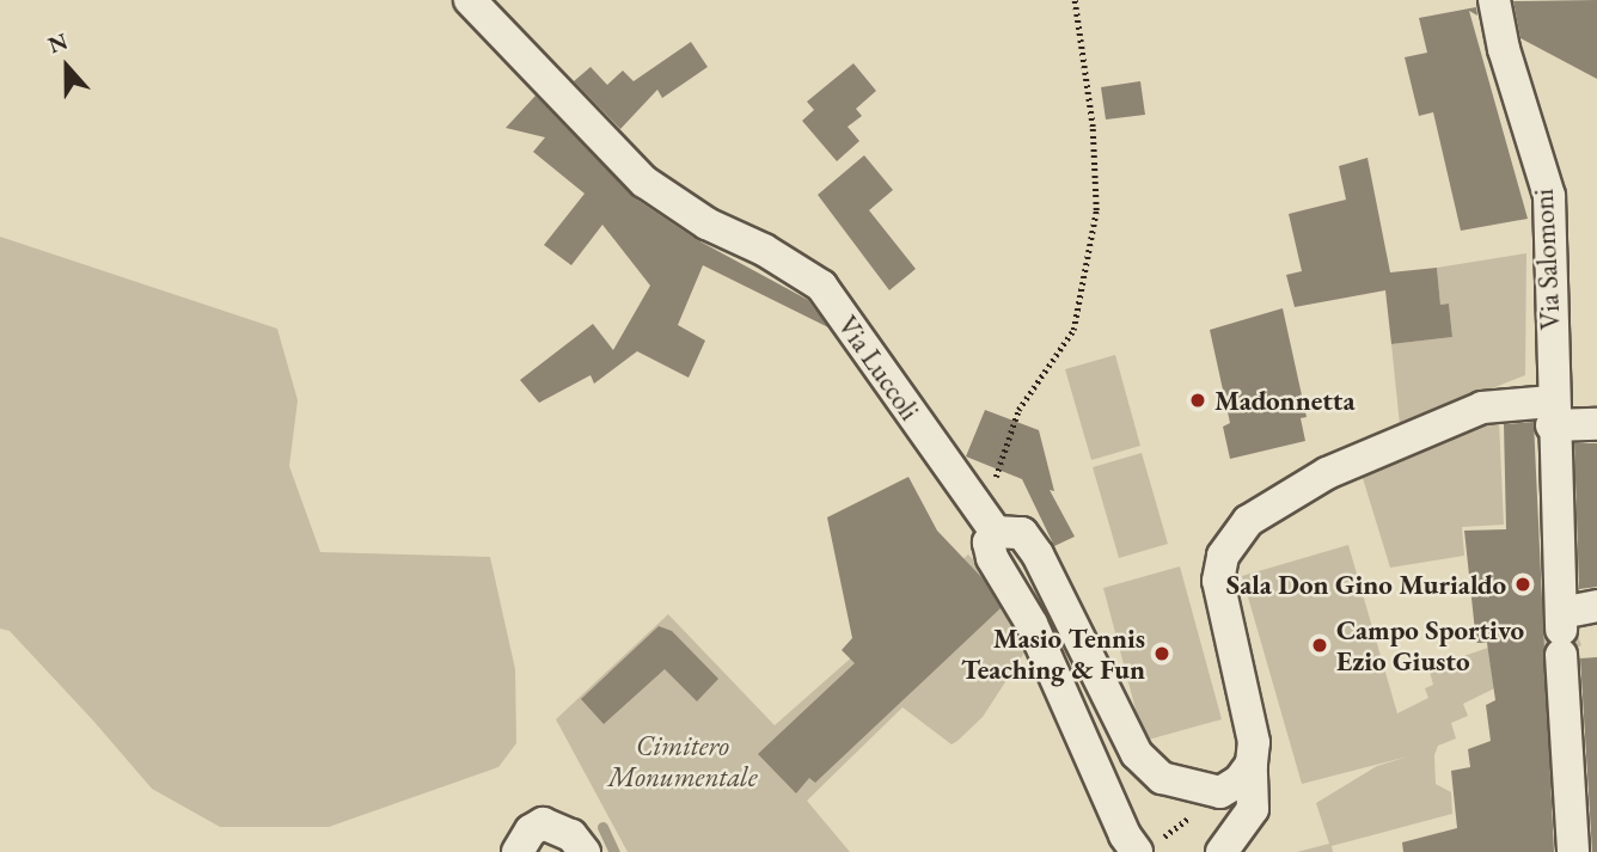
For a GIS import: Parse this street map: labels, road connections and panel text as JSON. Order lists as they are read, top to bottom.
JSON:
{
  "streets": {
    "street": ["Via Salomoni", "Via Luccoli"]
  },
  "parks": ["Cimitero Monumentale"],
  "places": [
    "Madonnetta",
    "Sala Don Gino Murialdo",
    "Campo Sportivo Ezio Giusto",
    "Masio Tennis Teaching & Fun"
  ],
  "north": "top"
}
